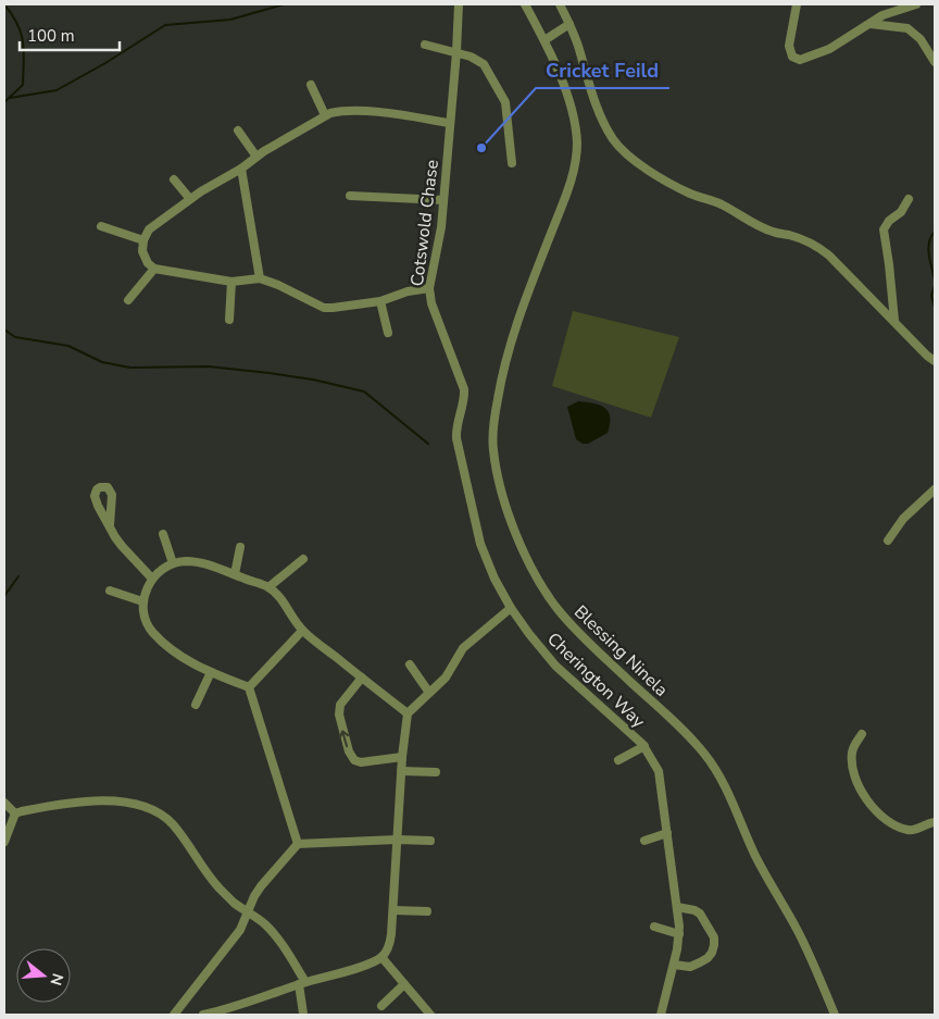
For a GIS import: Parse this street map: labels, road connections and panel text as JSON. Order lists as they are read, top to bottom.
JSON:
{
  "streets": {
    "street": ["Cotswold Chase", "Blessing Ninela", "Cherington Way"]
  },
  "crossings": [
    ["Cotswold Chase", "Cherington Way"]
  ],
  "places": ["Cricket Feild"],
  "scale_bar": "100 m",
  "north": "right"
}
